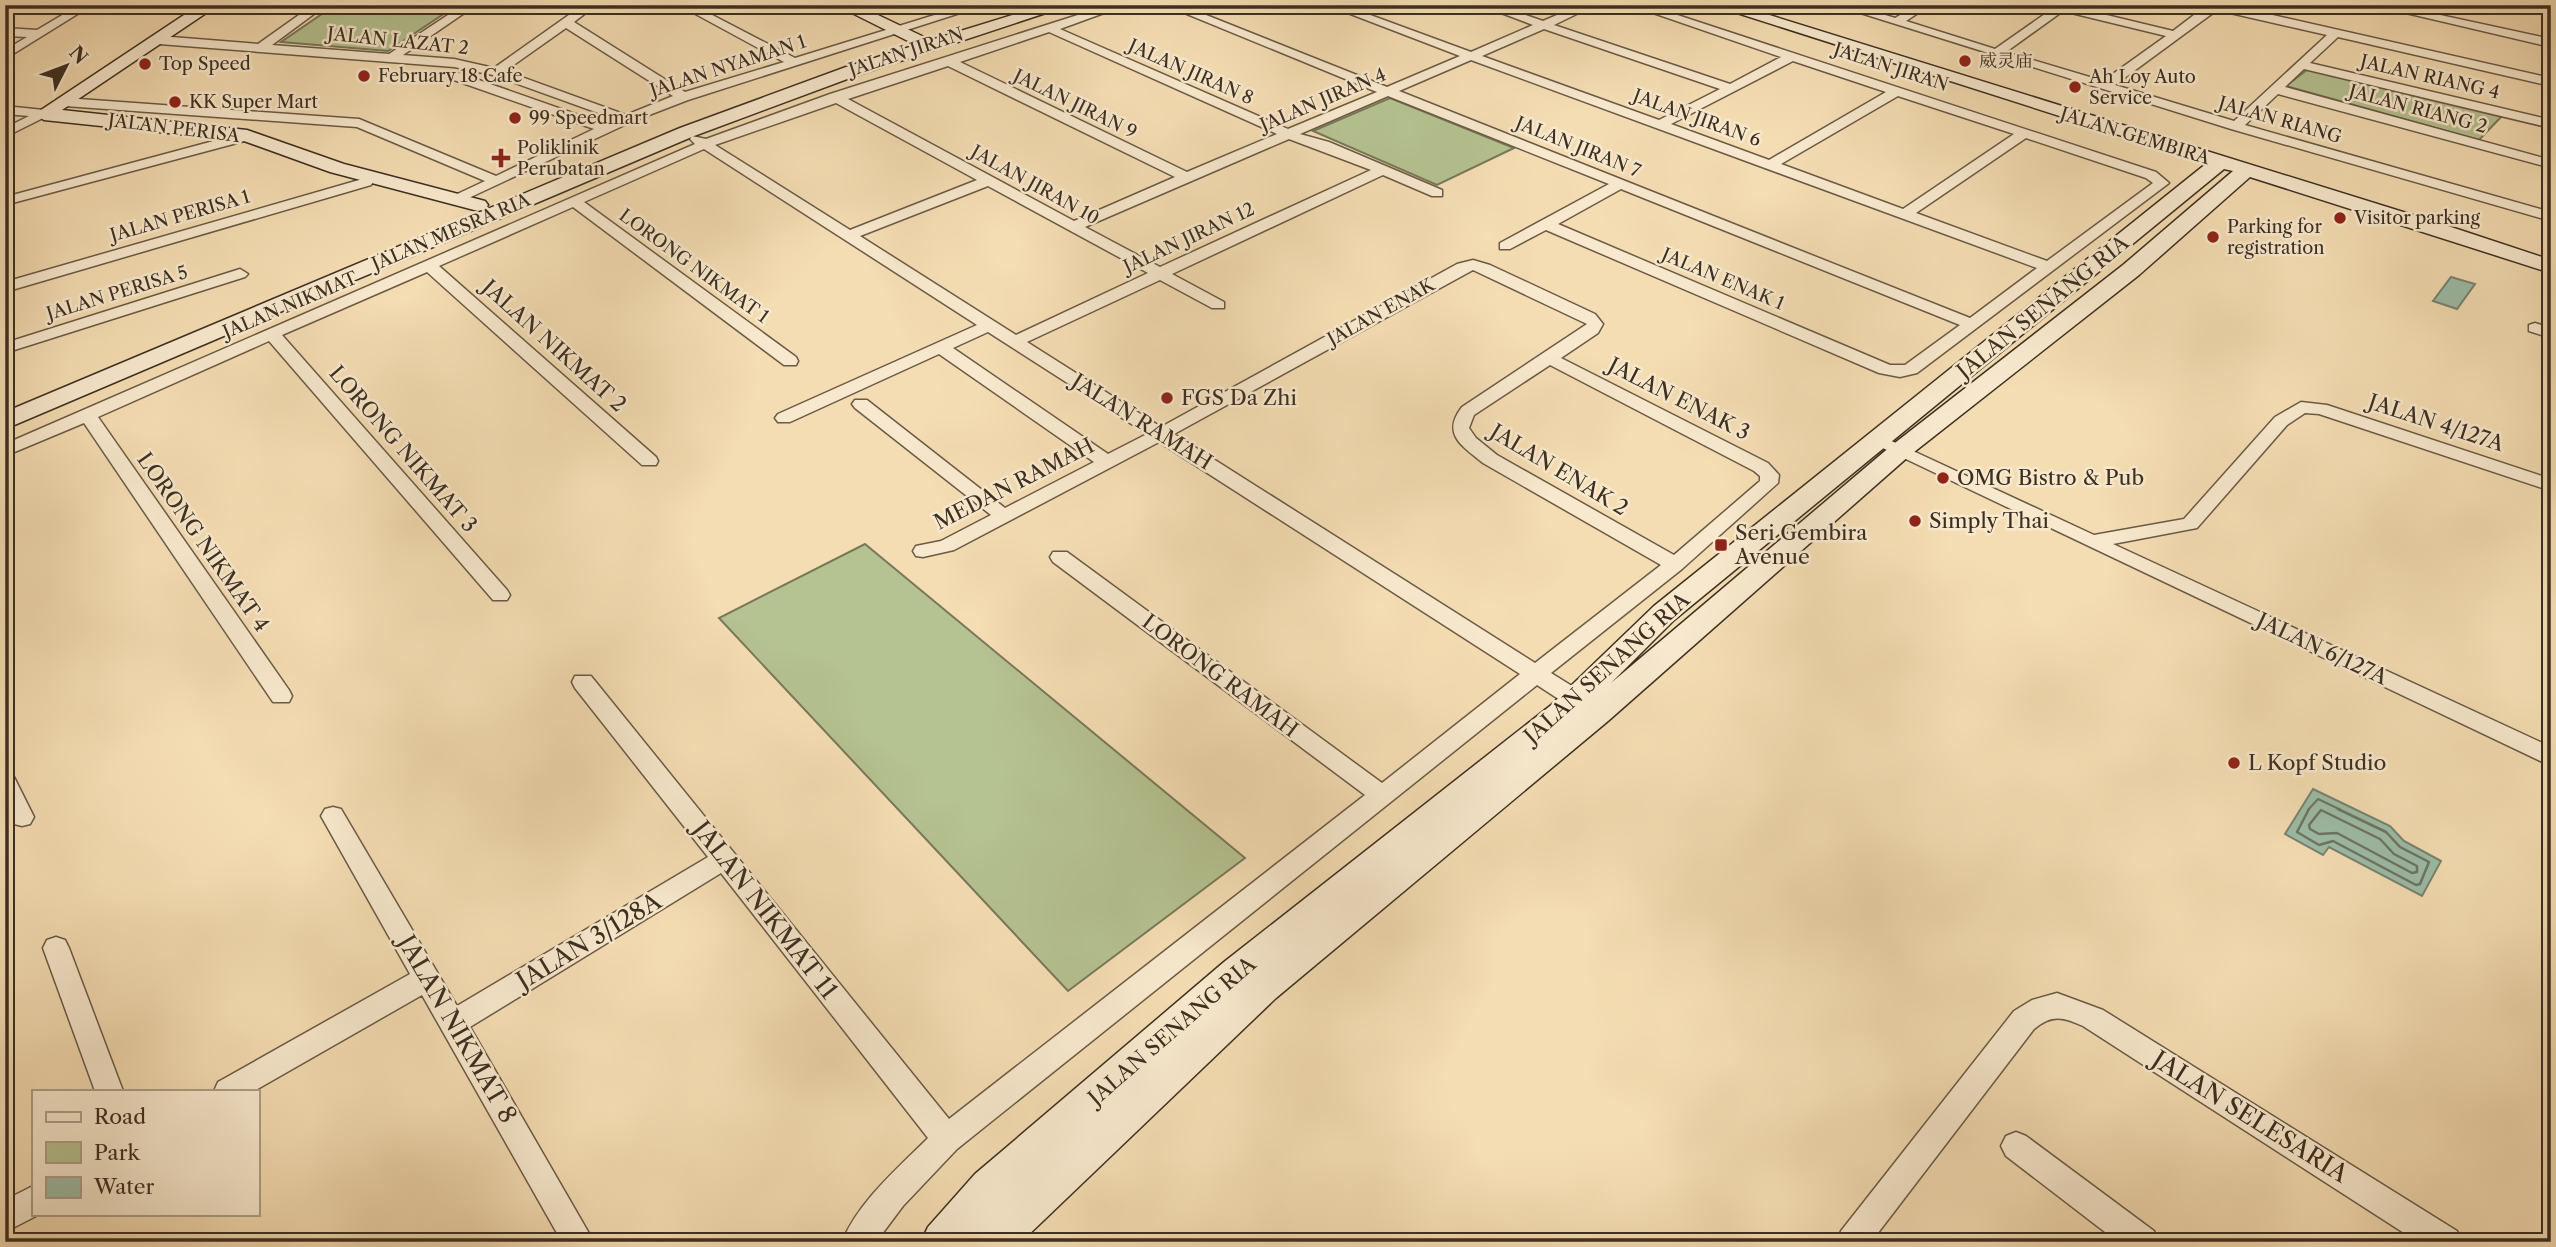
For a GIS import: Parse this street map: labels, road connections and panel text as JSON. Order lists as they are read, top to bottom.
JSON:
{
  "streets": {
    "main road": [
      "JALAN PERISA",
      "JALAN GEMBIRA",
      "JALAN MESRA RIA",
      "JALAN SENANG RIA"
    ],
    "street": [
      "JALAN LAZAT 2",
      "JALAN JIRAN",
      "JALAN NYAMAN 1",
      "JALAN JIRAN 8",
      "JALAN RIANG 4",
      "JALAN JIRAN 4",
      "JALAN JIRAN 9",
      "JALAN RIANG 2",
      "JALAN JIRAN 6",
      "JALAN RIANG",
      "JALAN JIRAN 7",
      "JALAN JIRAN 10",
      "JALAN PERISA 1",
      "JALAN JIRAN 12",
      "LORONG NIKMAT 1",
      "JALAN ENAK 1",
      "JALAN PERISA 5",
      "JALAN NIKMAT",
      "JALAN ENAK",
      "JALAN NIKMAT 2",
      "JALAN ENAK 3",
      "JALAN RAMAH",
      "JALAN 4/127A",
      "LORONG NIKMAT 3",
      "JALAN ENAK 2",
      "MEDAN RAMAH",
      "LORONG NIKMAT 4",
      "JALAN 6/127A",
      "LORONG RAMAH",
      "JALAN NIKMAT 11",
      "JALAN 3/128A",
      "JALAN NIKMAT 8",
      "JALAN SELESARIA"
    ]
  },
  "crossings": [
    ["JALAN LAZAT 2", "JALAN NYAMAN 1"],
    ["JALAN JIRAN", "JALAN JIRAN 8"],
    ["JALAN JIRAN", "JALAN JIRAN 9"],
    ["JALAN JIRAN", "JALAN JIRAN 6"],
    ["JALAN JIRAN", "JALAN JIRAN 10"],
    ["JALAN JIRAN", "JALAN NIKMAT"],
    ["JALAN JIRAN", "JALAN RAMAH"],
    ["JALAN NYAMAN 1", "JALAN PERISA"],
    ["JALAN NYAMAN 1", "JALAN MESRA RIA"],
    ["JALAN JIRAN 8", "JALAN JIRAN 4"],
    ["JALAN JIRAN 8", "JALAN JIRAN 12"],
    ["JALAN JIRAN 4", "JALAN JIRAN 9"],
    ["JALAN JIRAN 4", "JALAN JIRAN 6"],
    ["JALAN JIRAN 4", "JALAN JIRAN 7"],
    ["JALAN JIRAN 4", "JALAN JIRAN 10"],
    ["JALAN PERISA", "JALAN PERISA 1"],
    ["JALAN PERISA", "JALAN MESRA RIA"],
    ["JALAN GEMBIRA", "JALAN SENANG RIA"],
    ["JALAN JIRAN 7", "JALAN ENAK 1"],
    ["JALAN JIRAN 10", "JALAN JIRAN 12"],
    ["JALAN MESRA RIA", "JALAN RAMAH"],
    ["JALAN JIRAN 12", "JALAN RAMAH"],
    ["LORONG NIKMAT 1", "JALAN NIKMAT"],
    ["JALAN NIKMAT", "JALAN NIKMAT 2"],
    ["JALAN NIKMAT", "JALAN RAMAH"],
    ["JALAN NIKMAT", "LORONG NIKMAT 3"],
    ["JALAN NIKMAT", "LORONG NIKMAT 4"],
    ["JALAN SENANG RIA", "JALAN RAMAH"],
    ["JALAN SENANG RIA", "JALAN 6/127A"],
    ["JALAN ENAK", "JALAN RAMAH"],
    ["JALAN ENAK", "JALAN ENAK 2"],
    ["JALAN ENAK", "MEDAN RAMAH"],
    ["JALAN ENAK 3", "JALAN ENAK 2"],
    ["JALAN RAMAH", "MEDAN RAMAH"],
    ["JALAN 4/127A", "JALAN 6/127A"],
    ["JALAN NIKMAT 11", "JALAN 3/128A"],
    ["JALAN 3/128A", "JALAN NIKMAT 8"]
  ],
  "places": {
    "other": [
      "威灵庙",
      "Top Speed",
      "February 18 Cafe",
      "Ah Loy Auto Service",
      "KK Super Mart",
      "99 Speedmart",
      "Visitor parking",
      "Parking for registration",
      "FGS Da Zhi",
      "OMG Bistro & Pub",
      "Simply Thai",
      "L Kopf Studio"
    ],
    "health": ["Poliklinik Perubatan"],
    "transit": ["Seri Gembira Avenue"]
  },
  "legend": ["Road", "Park", "Water"],
  "north": "top right"
}
